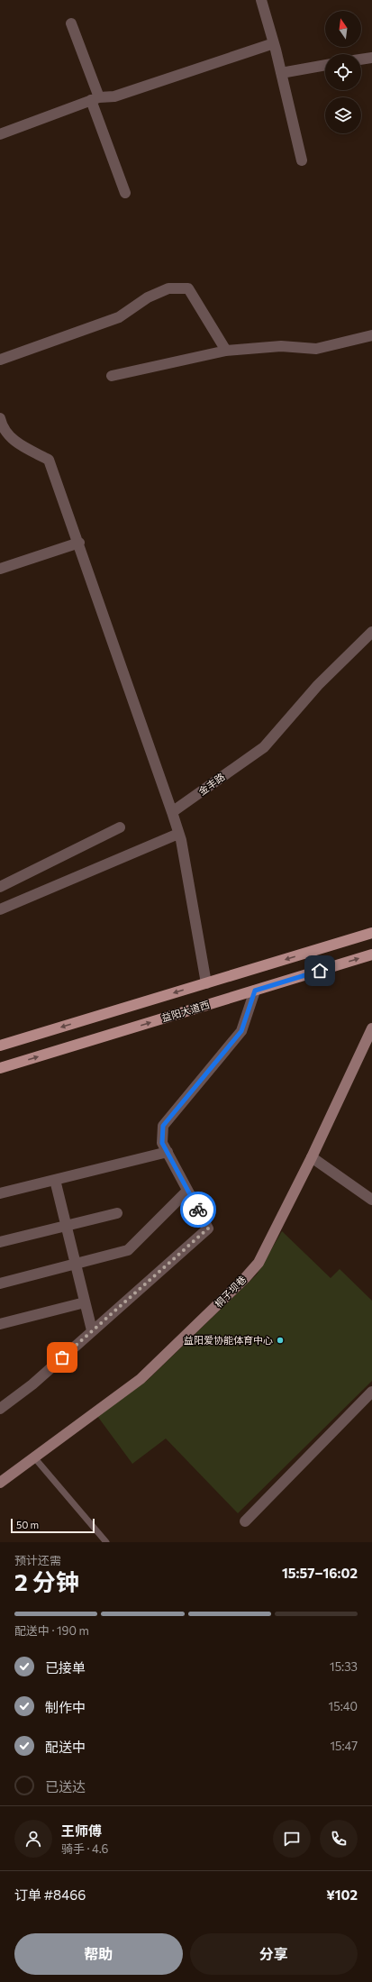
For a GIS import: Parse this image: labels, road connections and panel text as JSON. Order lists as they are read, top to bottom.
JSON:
{
  "streets": {
    "main road": ["益阳大道西"],
    "street": ["金丰路", "桐子坝巷"]
  },
  "places": ["益阳爱协能体育中心"],
  "scale_bar": "50 m",
  "north": "top",
  "page": {
    "scale": "50 m",
    "heading": ["2 分钟", "预计还需", "15:57–16:02"],
    "panel": [
      "王师傅",
      "骑手 · 4.6",
      "订单 #8466",
      "¥102"
    ],
    "bar": "配送中 · 190 m",
    "list": [
      ["已接单", "15:33"],
      ["制作中", "15:40"],
      ["配送中", "15:47"],
      "已送达"
    ],
    "buttons": ["帮助", "分享"]
  }
}
